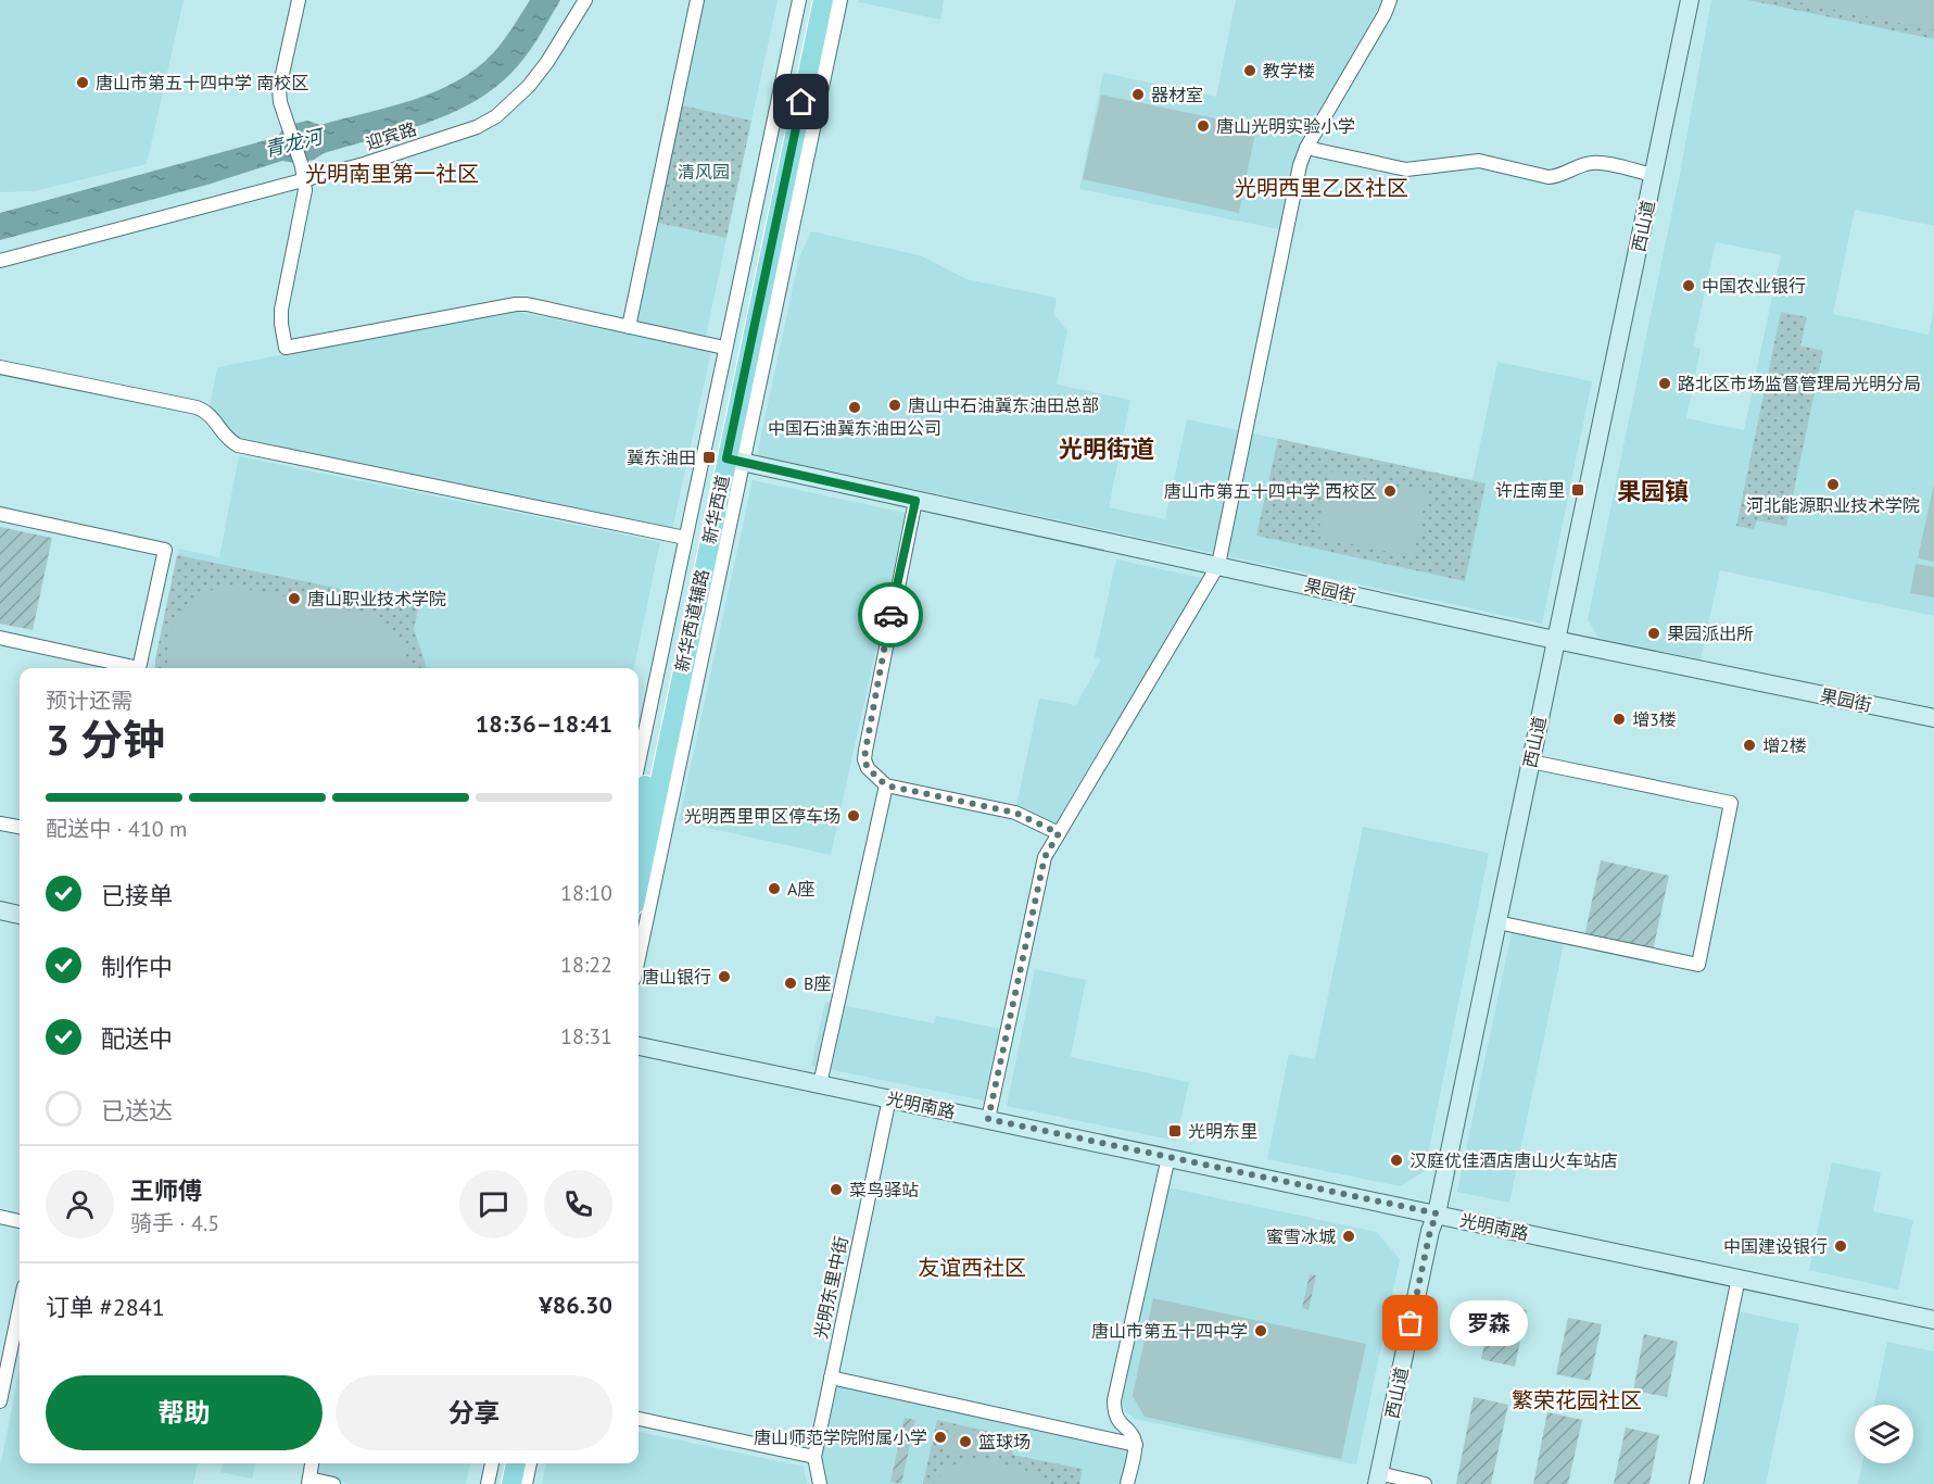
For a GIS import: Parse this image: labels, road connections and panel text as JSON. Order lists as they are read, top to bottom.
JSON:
{
  "streets": {
    "main road": ["新华西道"],
    "street": [
      "迎宾路",
      "西山道",
      "果园街",
      "新华西道辅路",
      "光明南路",
      "光明东里中街"
    ]
  },
  "crossings": [
    ["西山道", "果园街"],
    ["西山道", "光明南路"],
    ["新华西道", "果园街"],
    ["新华西道", "新华西道辅路"],
    ["果园街", "新华西道辅路"],
    ["光明南路", "光明东里中街"]
  ],
  "districts": [
    "光明南里第一社区",
    "光明西里乙区社区",
    "光明街道",
    "果园镇",
    "友谊西社区",
    "繁荣花园社区"
  ],
  "water": ["青龙河"],
  "parks": ["清风园"],
  "places": {
    "other": [
      "教学楼",
      "唐山市第五十四中学 南校区",
      "器材室",
      "唐山光明实验小学",
      "中国农业银行",
      "路北区市场监督管理局光明分局",
      "唐山中石油冀东油田总部",
      "中国石油冀东油田公司",
      "河北能源职业技术学院",
      "唐山市第五十四中学 西校区",
      "唐山职业技术学院",
      "果园派出所",
      "增3楼",
      "增2楼",
      "光明西里甲区停车场",
      "A座",
      "唐山银行",
      "B座",
      "汉庭优佳酒店唐山火车站店",
      "菜鸟驿站",
      "蜜雪冰城",
      "中国建设银行",
      "罗森",
      "唐山市第五十四中学",
      "唐山师范学院附属小学",
      "篮球场"
    ],
    "transit": ["冀东油田", "许庄南里", "光明东里"]
  },
  "page": {
    "heading": ["3 分钟", "预计还需", "18:36–18:41"],
    "panel": [
      "王师傅",
      "骑手 · 4.5",
      "订单 #2841",
      "¥86.30"
    ],
    "bar": "配送中 · 410 m",
    "list": [
      ["已接单", "18:10"],
      ["制作中", "18:22"],
      ["配送中", "18:31"],
      "已送达"
    ],
    "bubble": "罗森",
    "buttons": ["帮助", "分享"]
  }
}
